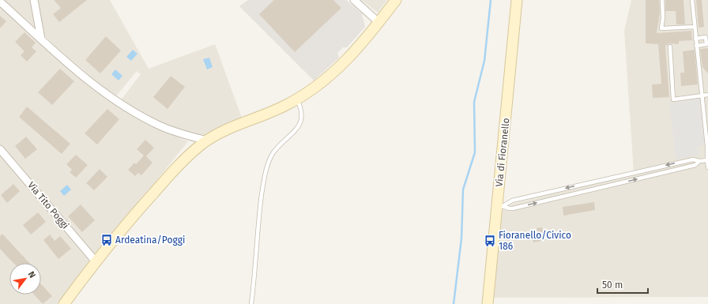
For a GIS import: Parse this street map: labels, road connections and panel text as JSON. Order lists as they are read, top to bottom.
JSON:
{
  "streets": {
    "main road": ["Via di Fioranello"],
    "street": ["Via Tito Poggi"]
  },
  "places": {
    "bus stop": ["Ardeatina/Poggi", "Fioranello/Civico 186"]
  },
  "scale_bar": "50 m",
  "north": "top right"
}
